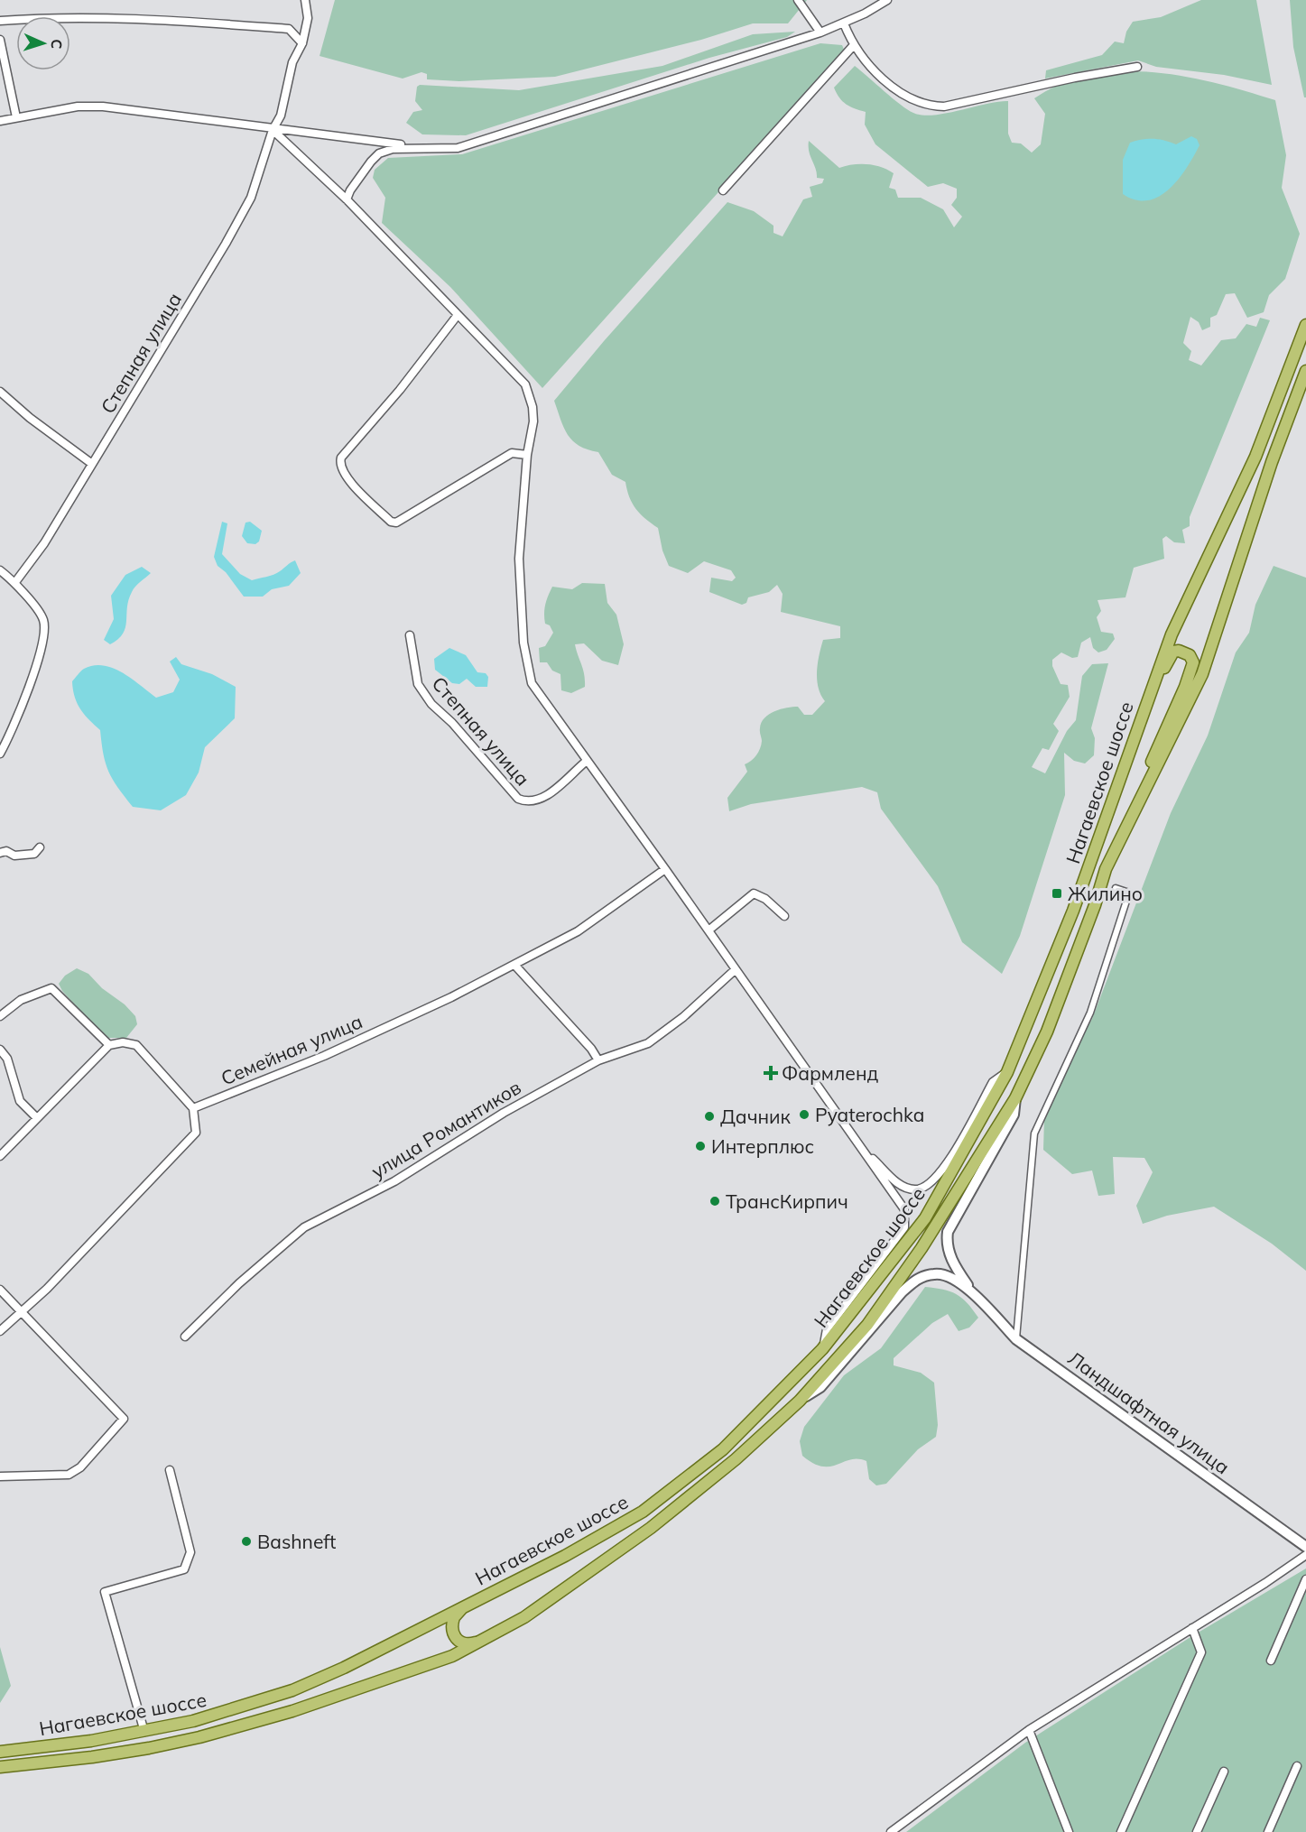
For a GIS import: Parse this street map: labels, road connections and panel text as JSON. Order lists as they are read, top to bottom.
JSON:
{
  "streets": {
    "main road": ["Нагаевское шоссе"],
    "street": [
      "Степная улица",
      "Семейная улица",
      "улица Романтиков",
      "Ландшафтная улица"
    ]
  },
  "places": {
    "transit": ["Жилино"],
    "health": ["Фармленд"],
    "other": [
      "Pyaterochka",
      "Дачник",
      "Интерплюс",
      "ТрансКирпич",
      "Bashneft"
    ]
  },
  "north": "right"
}
